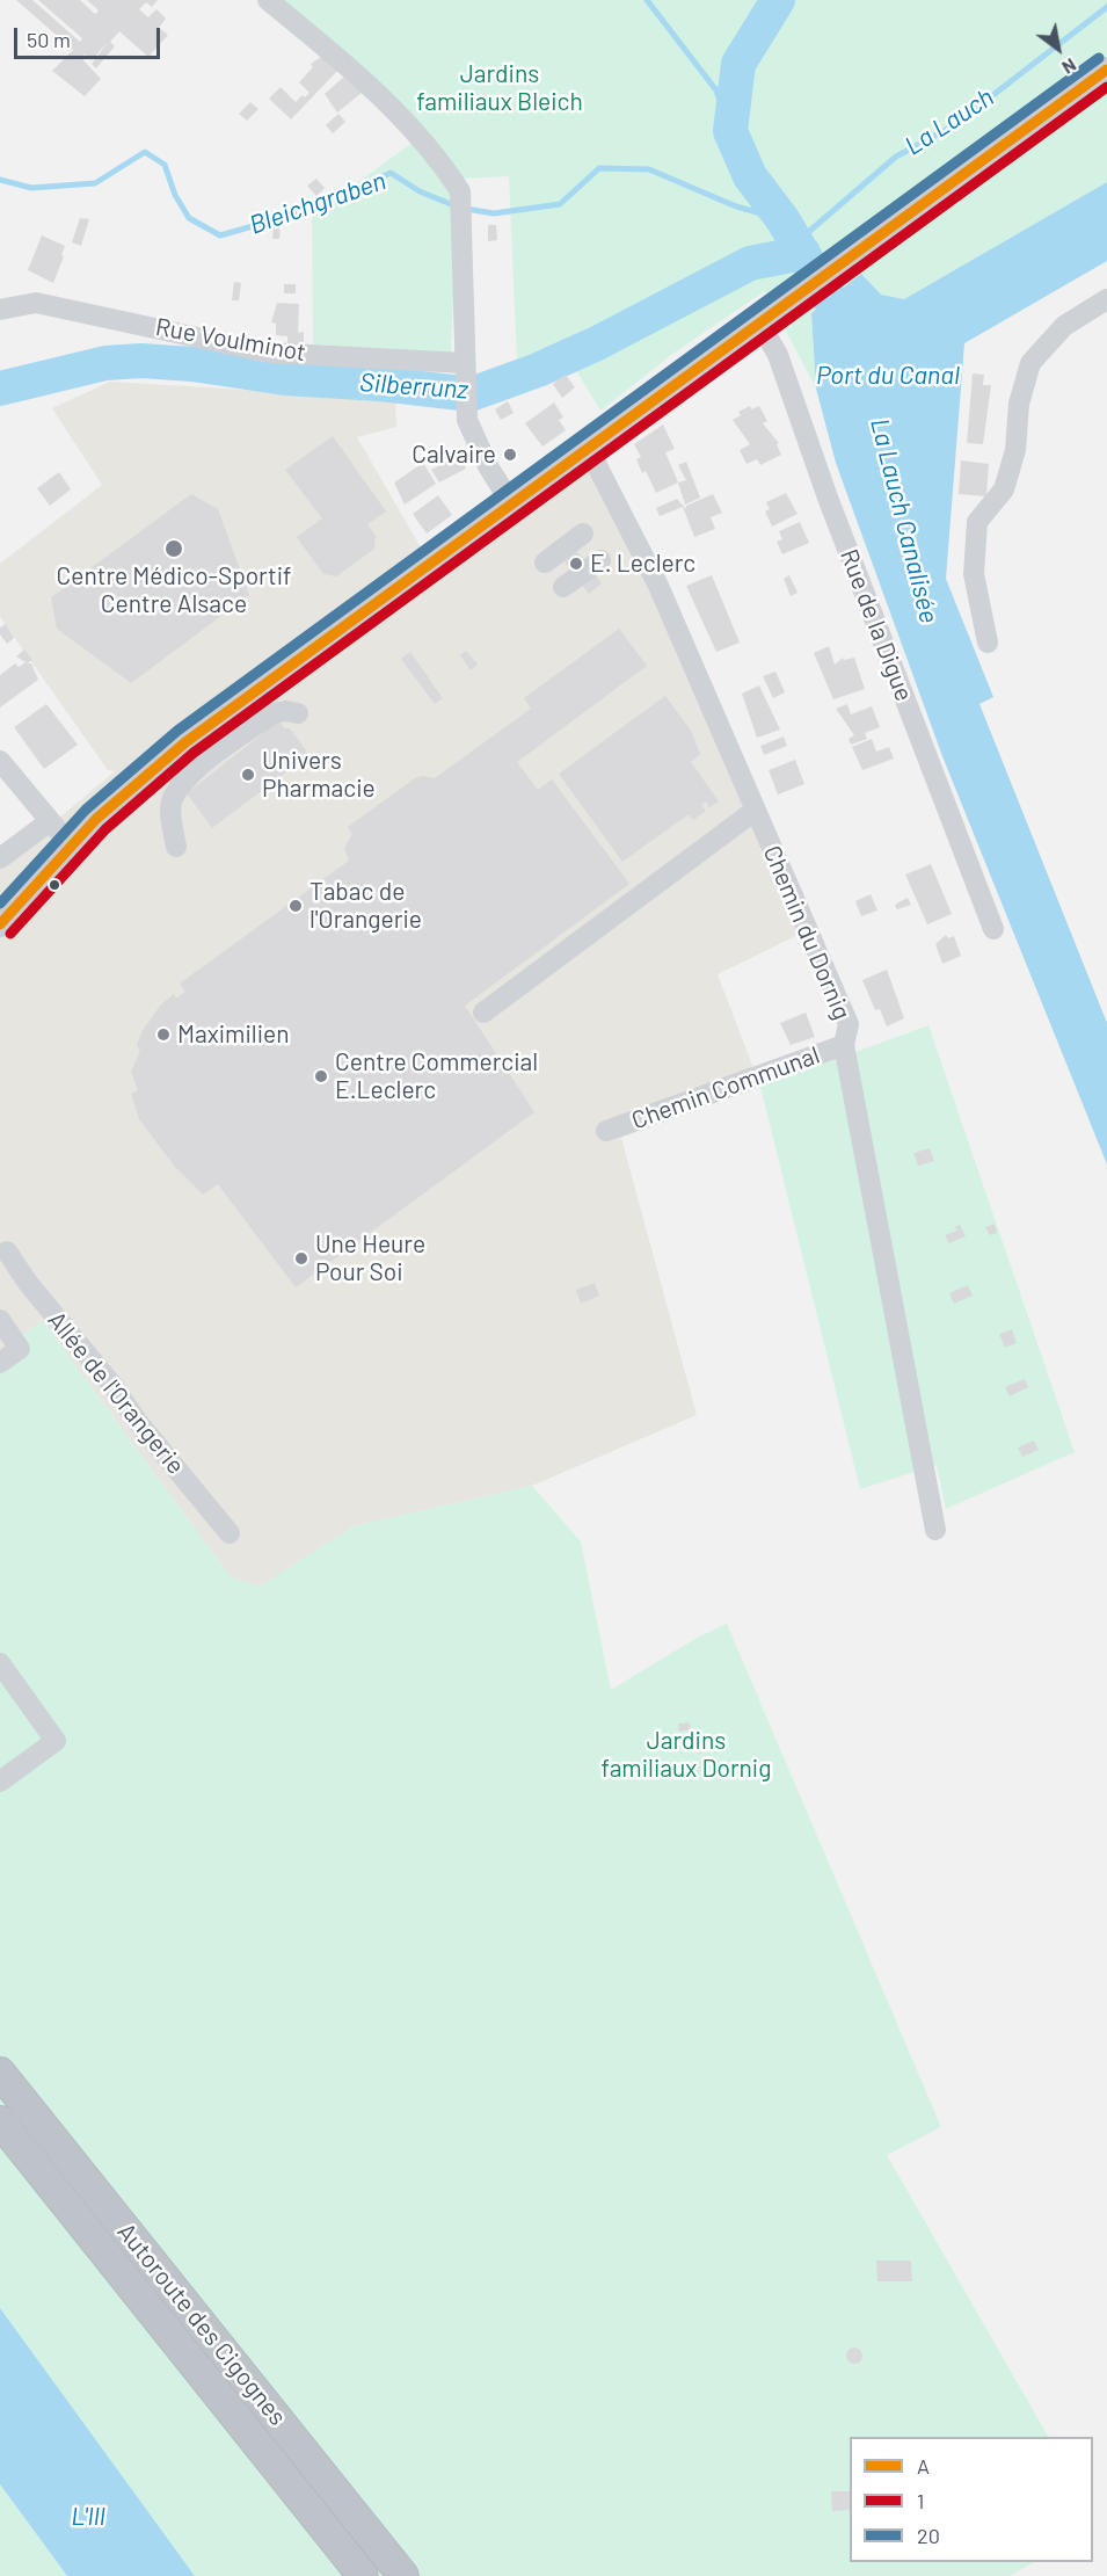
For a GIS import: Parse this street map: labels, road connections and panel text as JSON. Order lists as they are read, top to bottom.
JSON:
{
  "streets": {
    "highway": ["Autoroute des Cigognes"],
    "street": [
      "Rue Voulminot",
      "Rue de la Digue",
      "Chemin du Dornig",
      "Chemin Communal",
      "Allée de l'Orangerie"
    ]
  },
  "crossings": [
    ["Chemin du Dornig", "Chemin Communal"]
  ],
  "water": [
    "La Lauch",
    "Bleichgraben",
    "Port du Canal",
    "Silberrunz",
    "La Lauch Canalisée",
    "L'Ill"
  ],
  "parks": ["Jardins familiaux Bleich", "Jardins familiaux Dornig"],
  "places": [
    "Calvaire",
    "Centre Médico-Sportif Centre Alsace",
    "E. Leclerc",
    "Univers Pharmacie",
    "Tabac de l'Orangerie",
    "Maximilien",
    "Centre Commercial E.Leclerc",
    "Une Heure Pour Soi"
  ],
  "lines": ["transit line 20", "transit line A", "transit line 1"],
  "legend": ["A", "1", "20"],
  "scale_bar": "50 m",
  "north": "bottom right"
}
